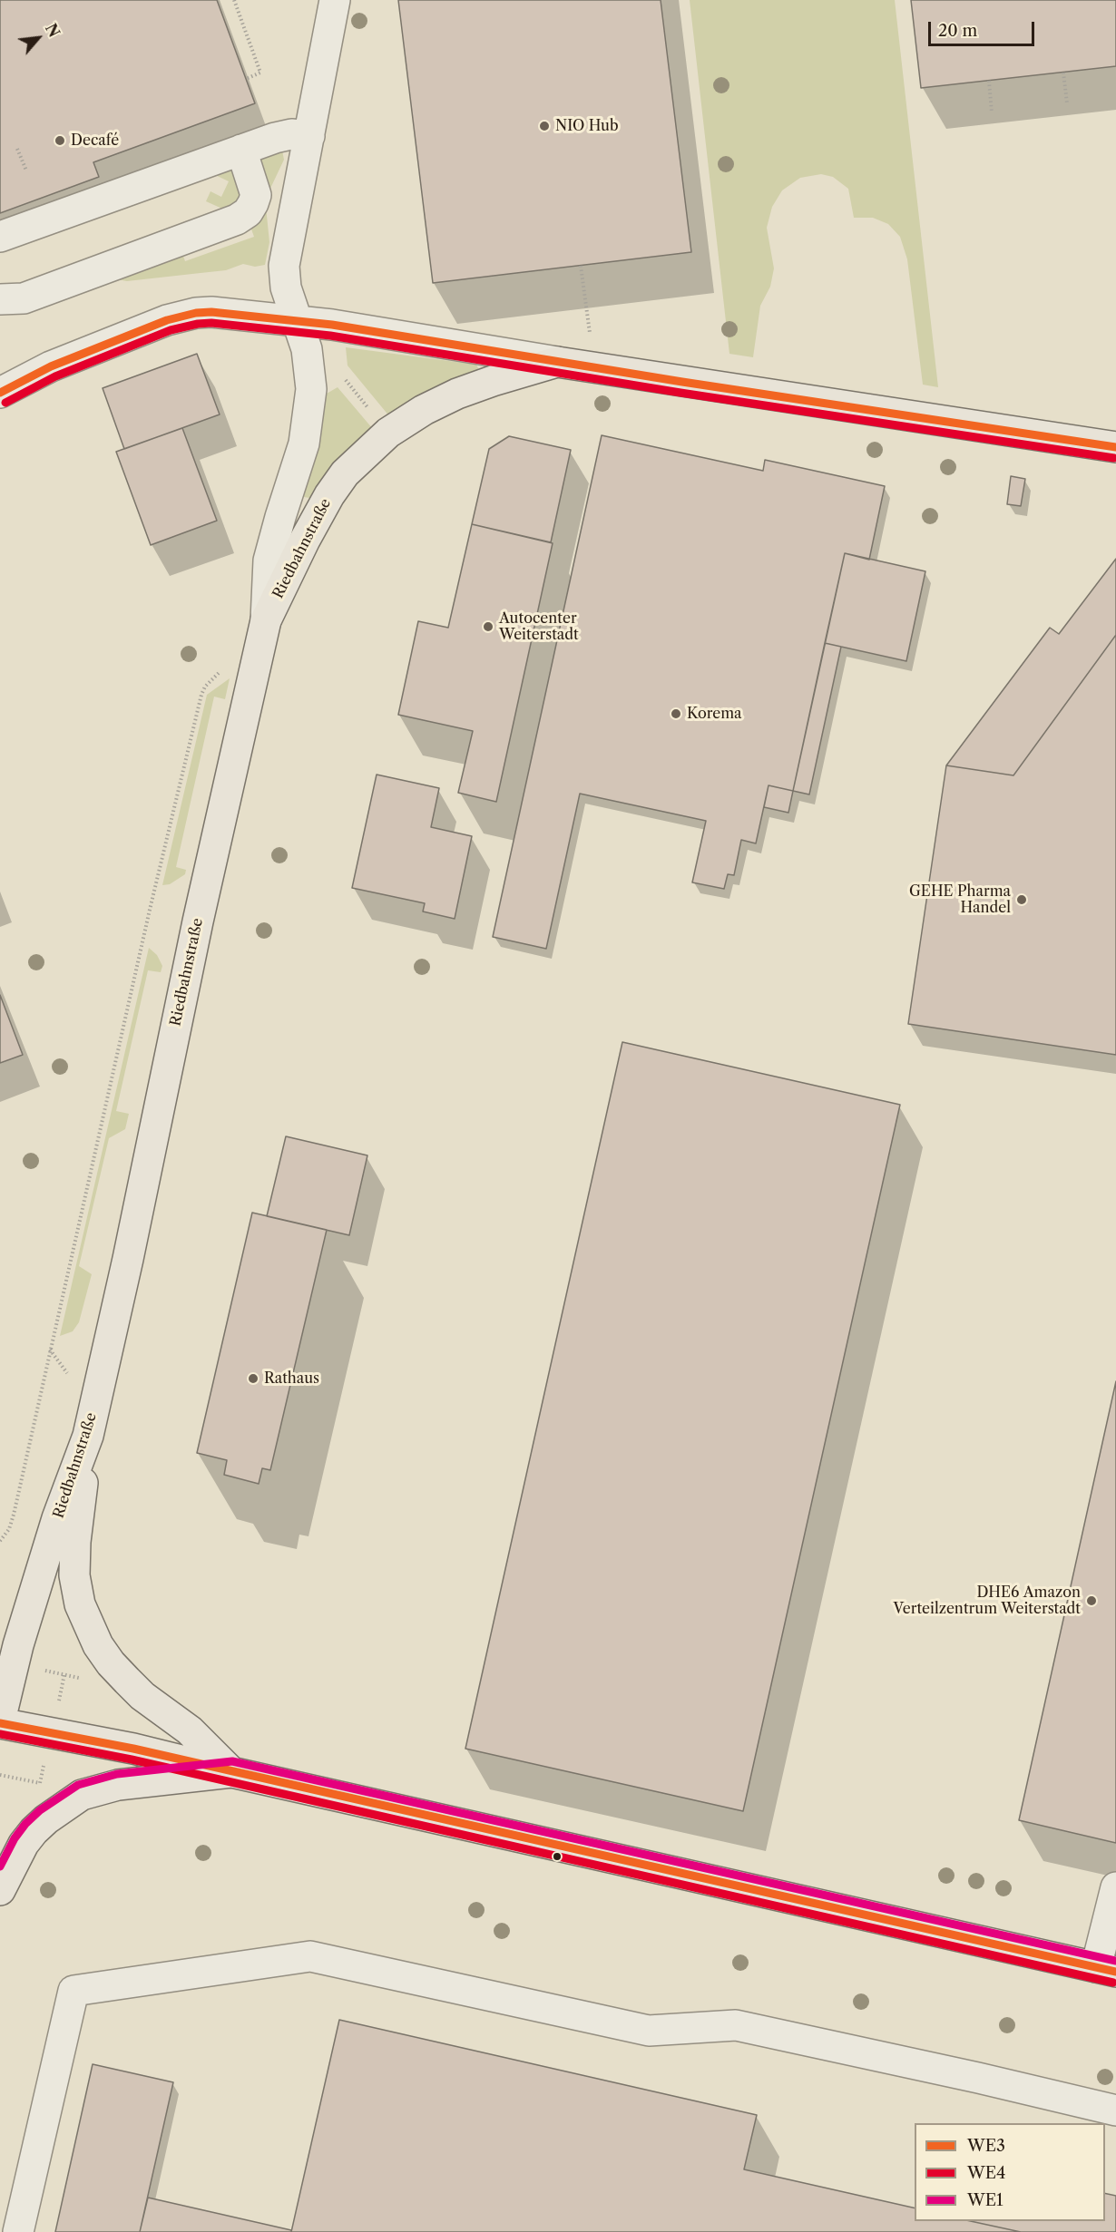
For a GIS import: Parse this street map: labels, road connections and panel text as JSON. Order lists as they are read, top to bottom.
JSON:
{
  "streets": {
    "main road": ["Riedbahnstraße"]
  },
  "places": [
    "NIO Hub",
    "Decafé",
    "Autocenter Weiterstadt",
    "Korema",
    "GEHE Pharma Handel",
    "Rathaus",
    "DHE6 Amazon Verteilzentrum Weiterstadt"
  ],
  "lines": ["transit line WE3", "transit line WE4", "transit line WE1"],
  "legend": ["WE3", "WE4", "WE1"],
  "scale_bar": "20 m",
  "north": "top right"
}
